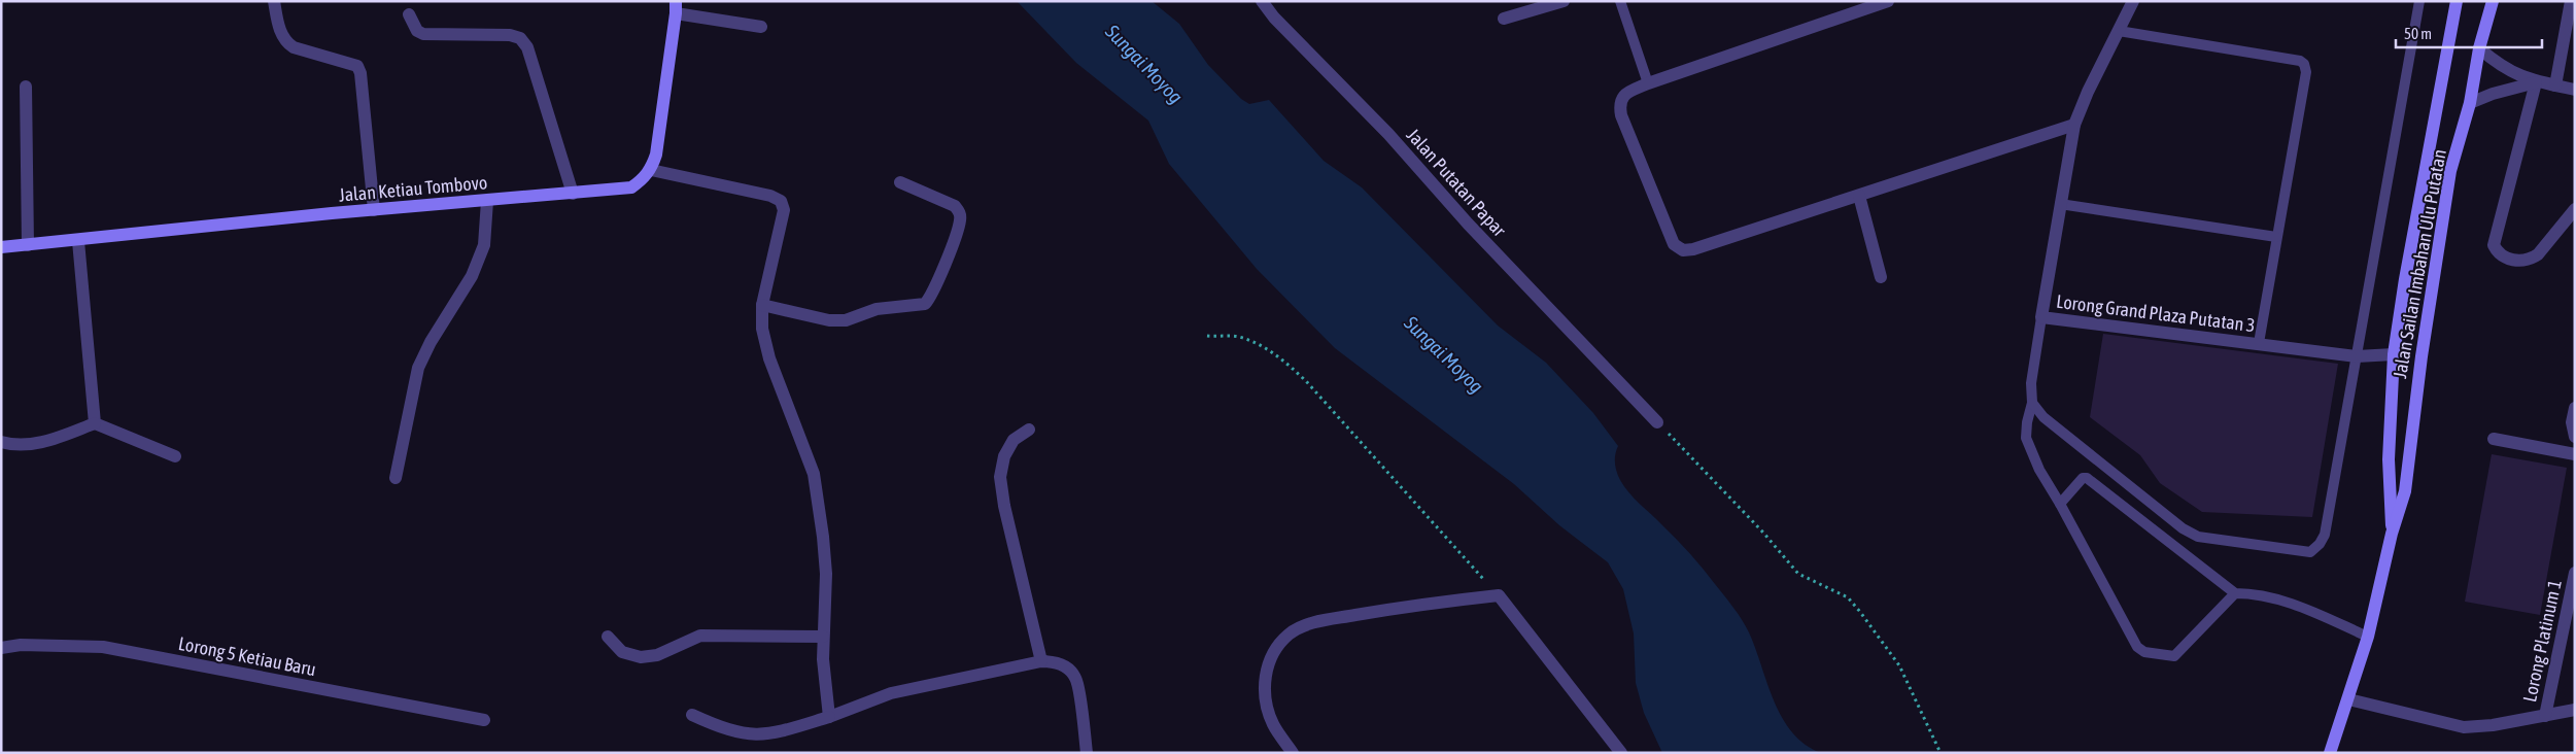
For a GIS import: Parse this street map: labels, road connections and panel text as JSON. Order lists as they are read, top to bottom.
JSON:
{
  "streets": {
    "street": [
      "Jalan Putatan Papar",
      "Jalan Ketiau Tombovo",
      "Jalan Sailan Imbahan Ulu Putatan",
      "Lorong Grand Plaza Putatan 3",
      "Lorong Platinum 1",
      "Lorong 5 Ketiau Baru"
    ]
  },
  "crossings": [
    ["Jalan Sailan Imbahan Ulu Putatan", "Lorong Grand Plaza Putatan 3"]
  ],
  "water": ["Sungai Moyog"],
  "scale_bar": "50 m"
}
